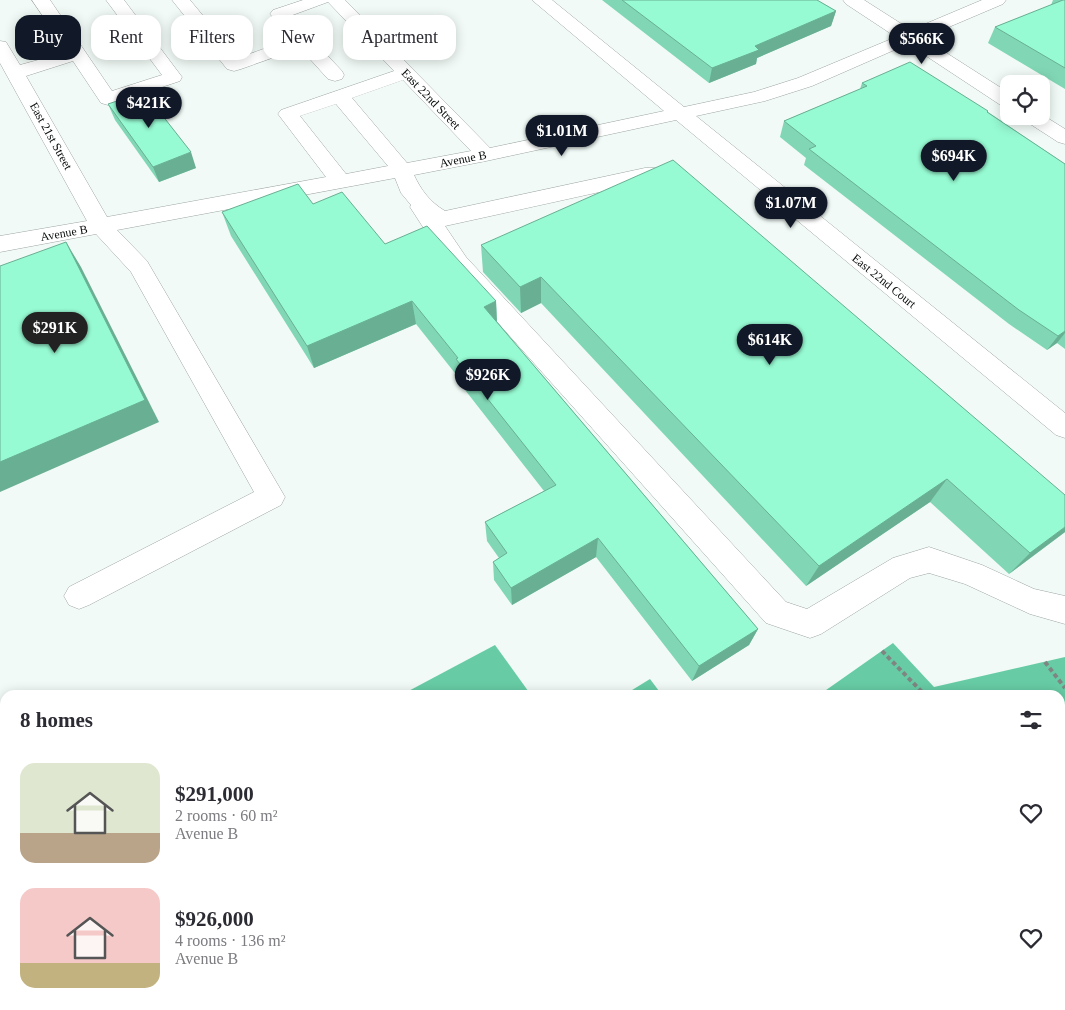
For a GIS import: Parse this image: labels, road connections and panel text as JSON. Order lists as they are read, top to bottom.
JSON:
{
  "streets": {
    "street": [
      "East 22nd Street",
      "East 21st Street",
      "Avenue B",
      "East 22nd Court"
    ]
  },
  "crossings": [
    ["East 22nd Street", "Avenue B"],
    ["East 21st Street", "Avenue B"],
    ["Avenue B", "East 22nd Court"]
  ],
  "page": {
    "chip": [
      "Buy",
      "Rent",
      "Filters",
      "New",
      "Apartment"
    ],
    "price": [
      "$566K",
      "$421K",
      "$1.01M",
      "$694K",
      "$1.07M",
      "$291K",
      "$614K",
      "$926K"
    ],
    "heading": "8 homes",
    "list": [
      {
        "name": "$291,000",
        "note": "2 rooms · 60 m² · Avenue B"
      },
      {
        "name": "$926,000",
        "note": "4 rooms · 136 m² · Avenue B"
      }
    ]
  }
}
